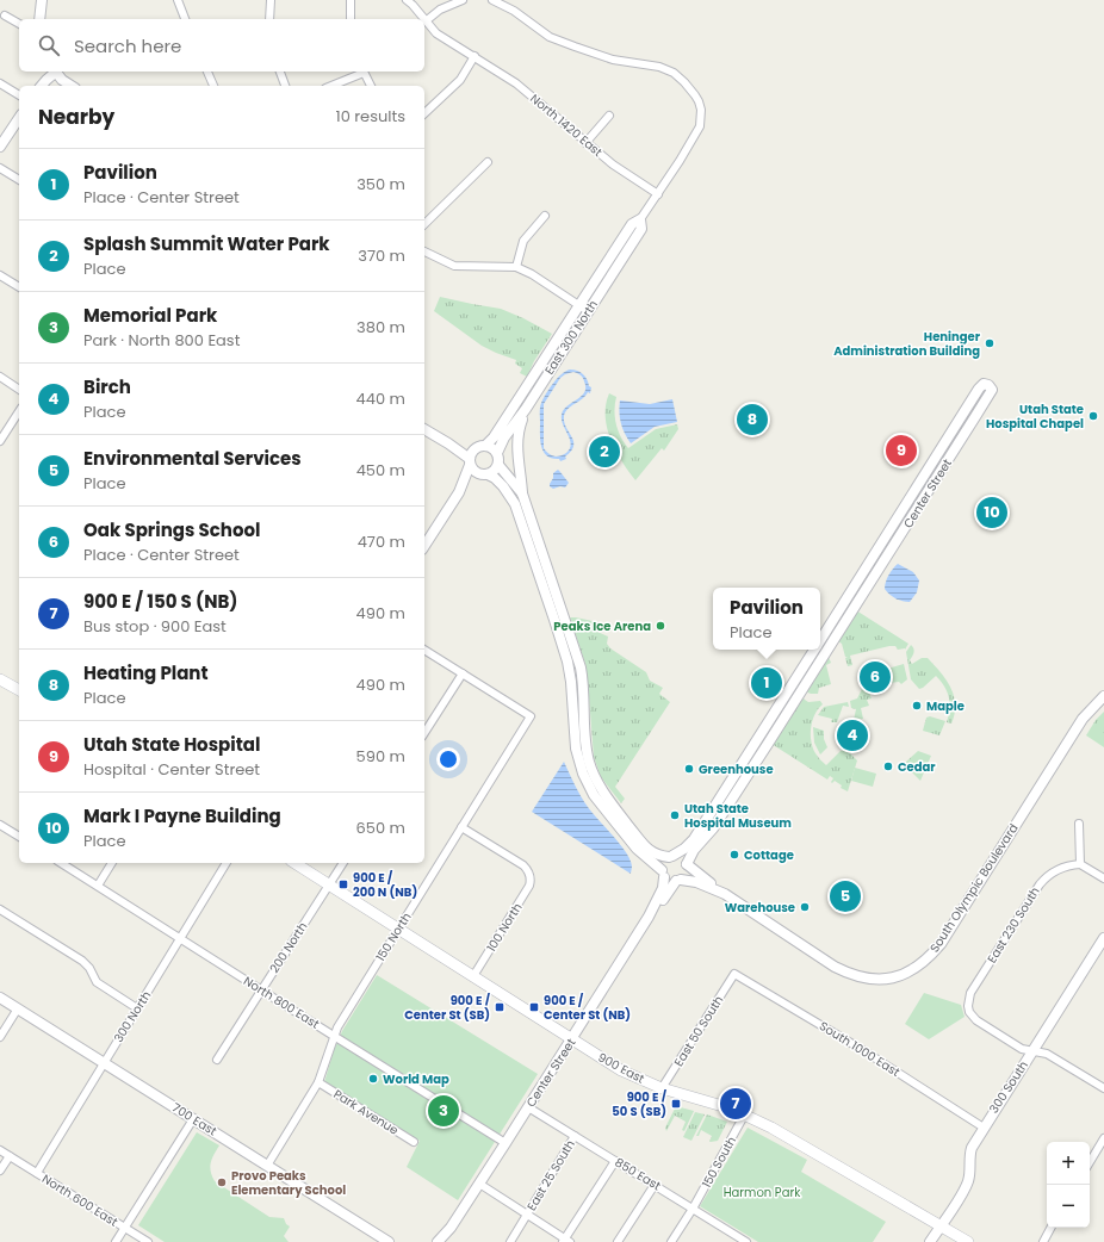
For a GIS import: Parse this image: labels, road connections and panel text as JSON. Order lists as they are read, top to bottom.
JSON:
{
  "streets": {
    "main road": ["900 East"],
    "street": [
      "North 1420 East",
      "East 300 North",
      "Center Street",
      "South Olympic Boulevard",
      "East 230 South",
      "100 North",
      "150 North",
      "200 North",
      "North 800 East",
      "300 North",
      "East 50 South",
      "South 1000 East",
      "300 South",
      "Park Avenue",
      "700 East",
      "150 South",
      "850 East",
      "East 25 South",
      "North 600 East"
    ]
  },
  "crossings": [
    ["North 1420 East", "East 300 North"],
    ["Center Street", "South Olympic Boulevard"],
    ["Center Street", "North 800 East"],
    ["Center Street", "900 East"],
    ["Center Street", "850 East"],
    ["East 230 South", "300 South"],
    ["100 North", "150 North"],
    ["100 North", "900 East"],
    ["150 North", "North 800 East"],
    ["150 North", "900 East"],
    ["150 North", "Park Avenue"],
    ["150 North", "700 East"],
    ["200 North", "North 800 East"],
    ["200 North", "900 East"],
    ["North 800 East", "300 North"],
    ["300 North", "700 East"],
    ["300 North", "North 600 East"],
    ["East 50 South", "South 1000 East"],
    ["East 50 South", "900 East"],
    ["South 1000 East", "300 South"],
    ["900 East", "300 South"],
    ["900 East", "150 South"],
    ["150 South", "850 East"],
    ["850 East", "East 25 South"]
  ],
  "parks": ["Harmon Park"],
  "places": {
    "other": [
      "Heninger Administration Building",
      "Utah State Hospital Chapel",
      "Peaks Ice Arena",
      "Maple",
      "Cedar",
      "Greenhouse",
      "Utah State Hospital Museum",
      "Cottage",
      "Warehouse",
      "World Map",
      "Provo Peaks Elementary School"
    ],
    "transit": [
      "900 E / 200 N (NB)",
      "900 E / Center St (SB)",
      "900 E / Center St (NB)",
      "900 E / 50 S (SB)"
    ]
  },
  "page": {
    "search": "Search here",
    "heading": ["Nearby", "10 results"],
    "list": [
      {
        "mark": "1",
        "name": "Pavilion",
        "note": "Place · Center Street",
        "value": "350 m"
      },
      {
        "mark": "2",
        "name": "Splash Summit Water Park",
        "note": "Place",
        "value": "370 m"
      },
      {
        "mark": "3",
        "name": "Memorial Park",
        "note": "Park · North 800 East",
        "value": "380 m"
      },
      {
        "mark": "4",
        "name": "Birch",
        "note": "Place",
        "value": "440 m"
      },
      {
        "mark": "5",
        "name": "Environmental Services",
        "note": "Place",
        "value": "450 m"
      },
      {
        "mark": "6",
        "name": "Oak Springs School",
        "note": "Place · Center Street",
        "value": "470 m"
      },
      {
        "mark": "7",
        "name": "900 E / 150 S (NB)",
        "note": "Bus stop · 900 East",
        "value": "490 m"
      },
      {
        "mark": "8",
        "name": "Heating Plant",
        "note": "Place",
        "value": "490 m"
      },
      {
        "mark": "9",
        "name": "Utah State Hospital",
        "note": "Hospital · Center Street",
        "value": "590 m"
      },
      {
        "mark": "10",
        "name": "Mark I Payne Building",
        "note": "Place",
        "value": "650 m"
      }
    ],
    "pins": [
      "8",
      "9",
      "2",
      "10",
      "6",
      "1",
      "4",
      "5",
      "7",
      "3"
    ],
    "popup": ["Pavilion", "Place"],
    "map_buttons": ["+", "−"]
  }
}
